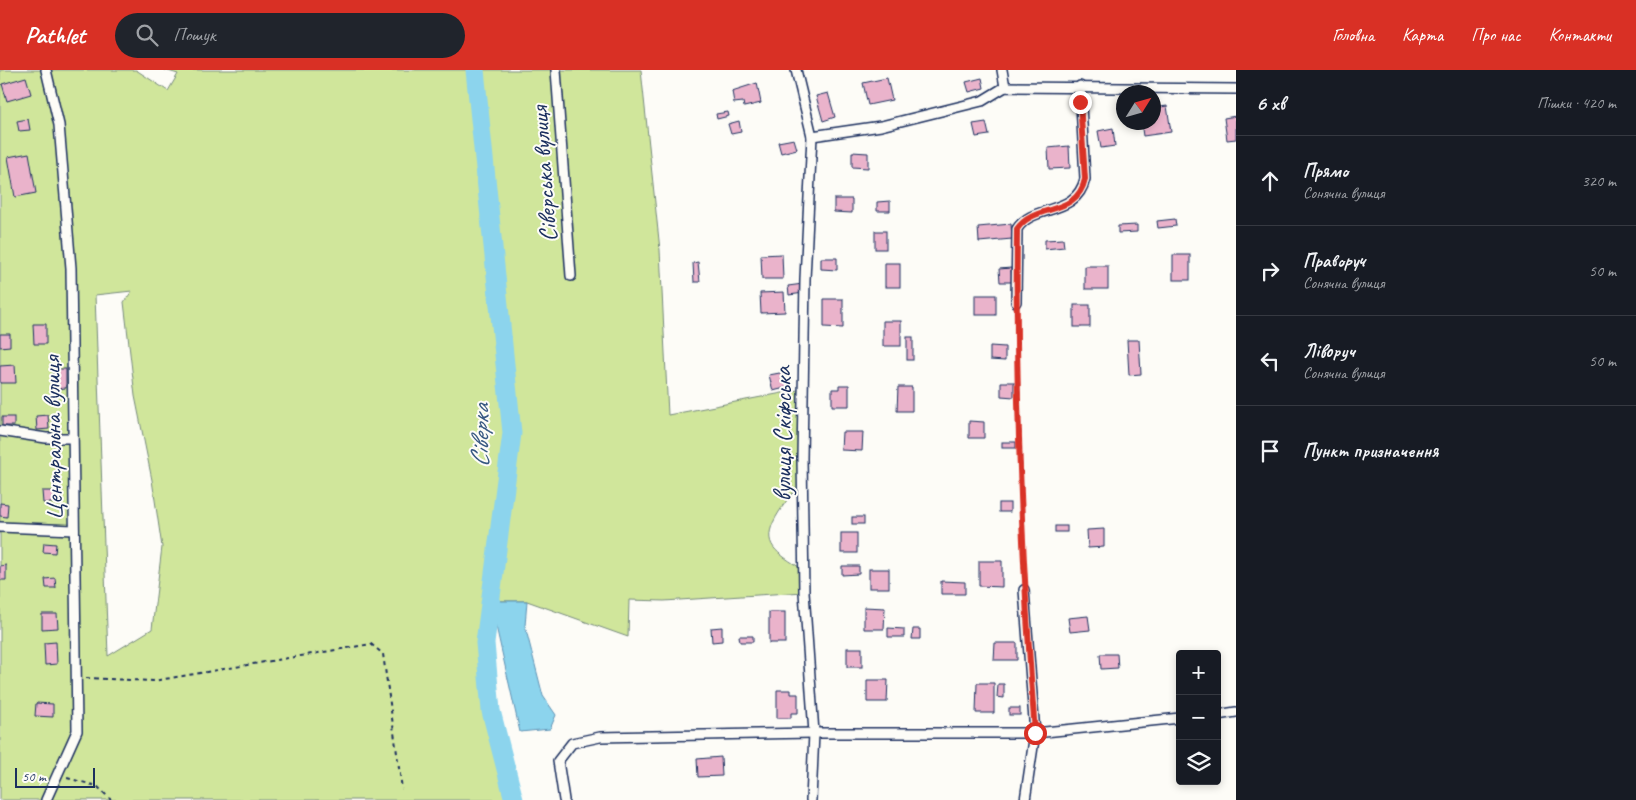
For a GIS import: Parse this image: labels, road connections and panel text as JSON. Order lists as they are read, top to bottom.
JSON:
{
  "streets": {
    "street": ["Сіверська вулиця", "вулиця Скіфська", "Центральна вулиця"]
  },
  "water": ["Сіверка"],
  "scale_bar": "50 m",
  "north": "top right",
  "page": {
    "header": "Pathlet",
    "search": "Пошук",
    "nav": [
      "Головна",
      "Карта",
      "Про нас",
      "Контакти"
    ],
    "heading": ["6 хв", "Пішки · 420 m"],
    "list": [
      ["Прямо", "Сонячна вулиця", "320 m"],
      ["Праворуч", "Сонячна вулиця", "50 m"],
      ["Ліворуч", "Сонячна вулиця", "50 m"],
      "Пункт призначення"
    ],
    "map_buttons": ["+", "−"],
    "scale": "50 m"
  }
}
